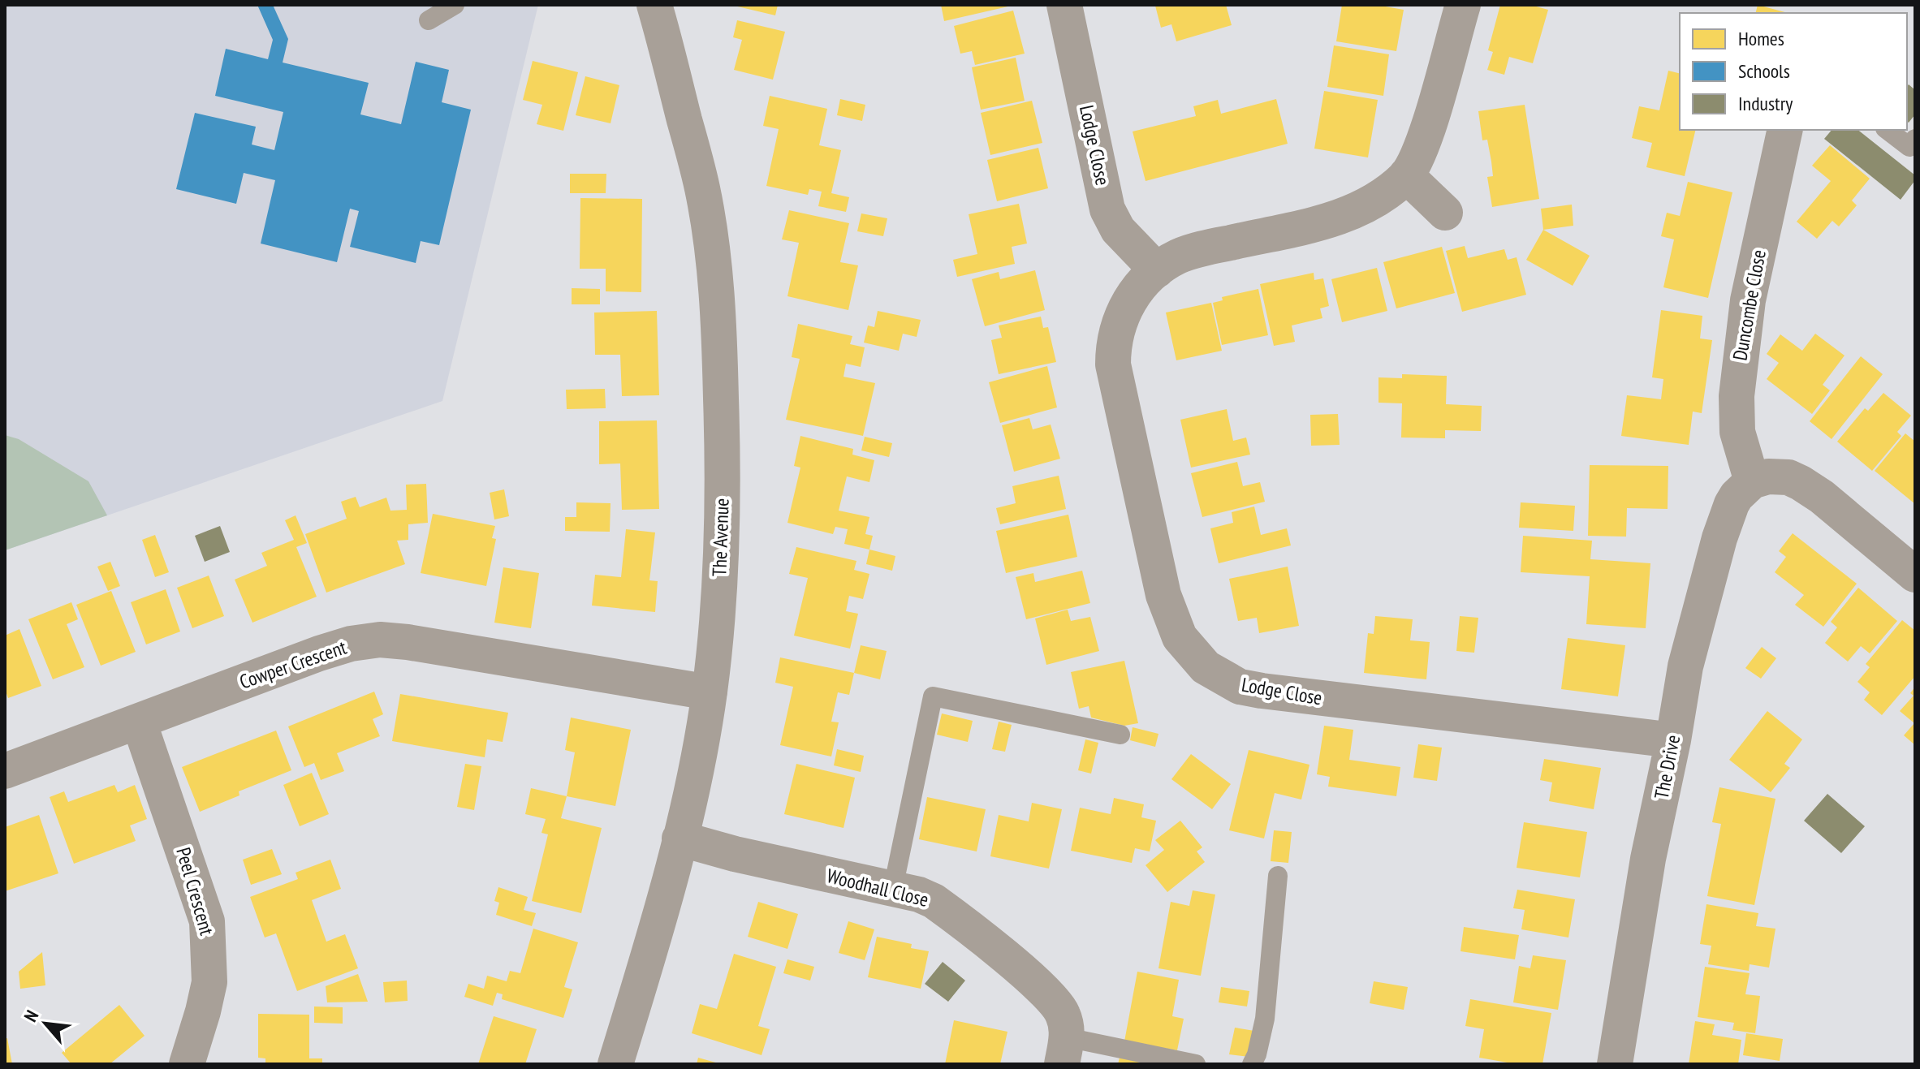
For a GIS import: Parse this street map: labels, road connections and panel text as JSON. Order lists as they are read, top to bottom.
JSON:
{
  "streets": {
    "street": [
      "Lodge Close",
      "Duncombe Close",
      "The Avenue",
      "Cowper Crescent",
      "The Drive",
      "Woodhall Close",
      "Peel Crescent"
    ]
  },
  "crossings": [
    ["Lodge Close", "The Drive"],
    ["Duncombe Close", "The Drive"],
    ["The Avenue", "Cowper Crescent"],
    ["The Avenue", "Woodhall Close"],
    ["Cowper Crescent", "Peel Crescent"]
  ],
  "legend": ["Homes", "Schools", "Industry"],
  "north": "top left"
}
